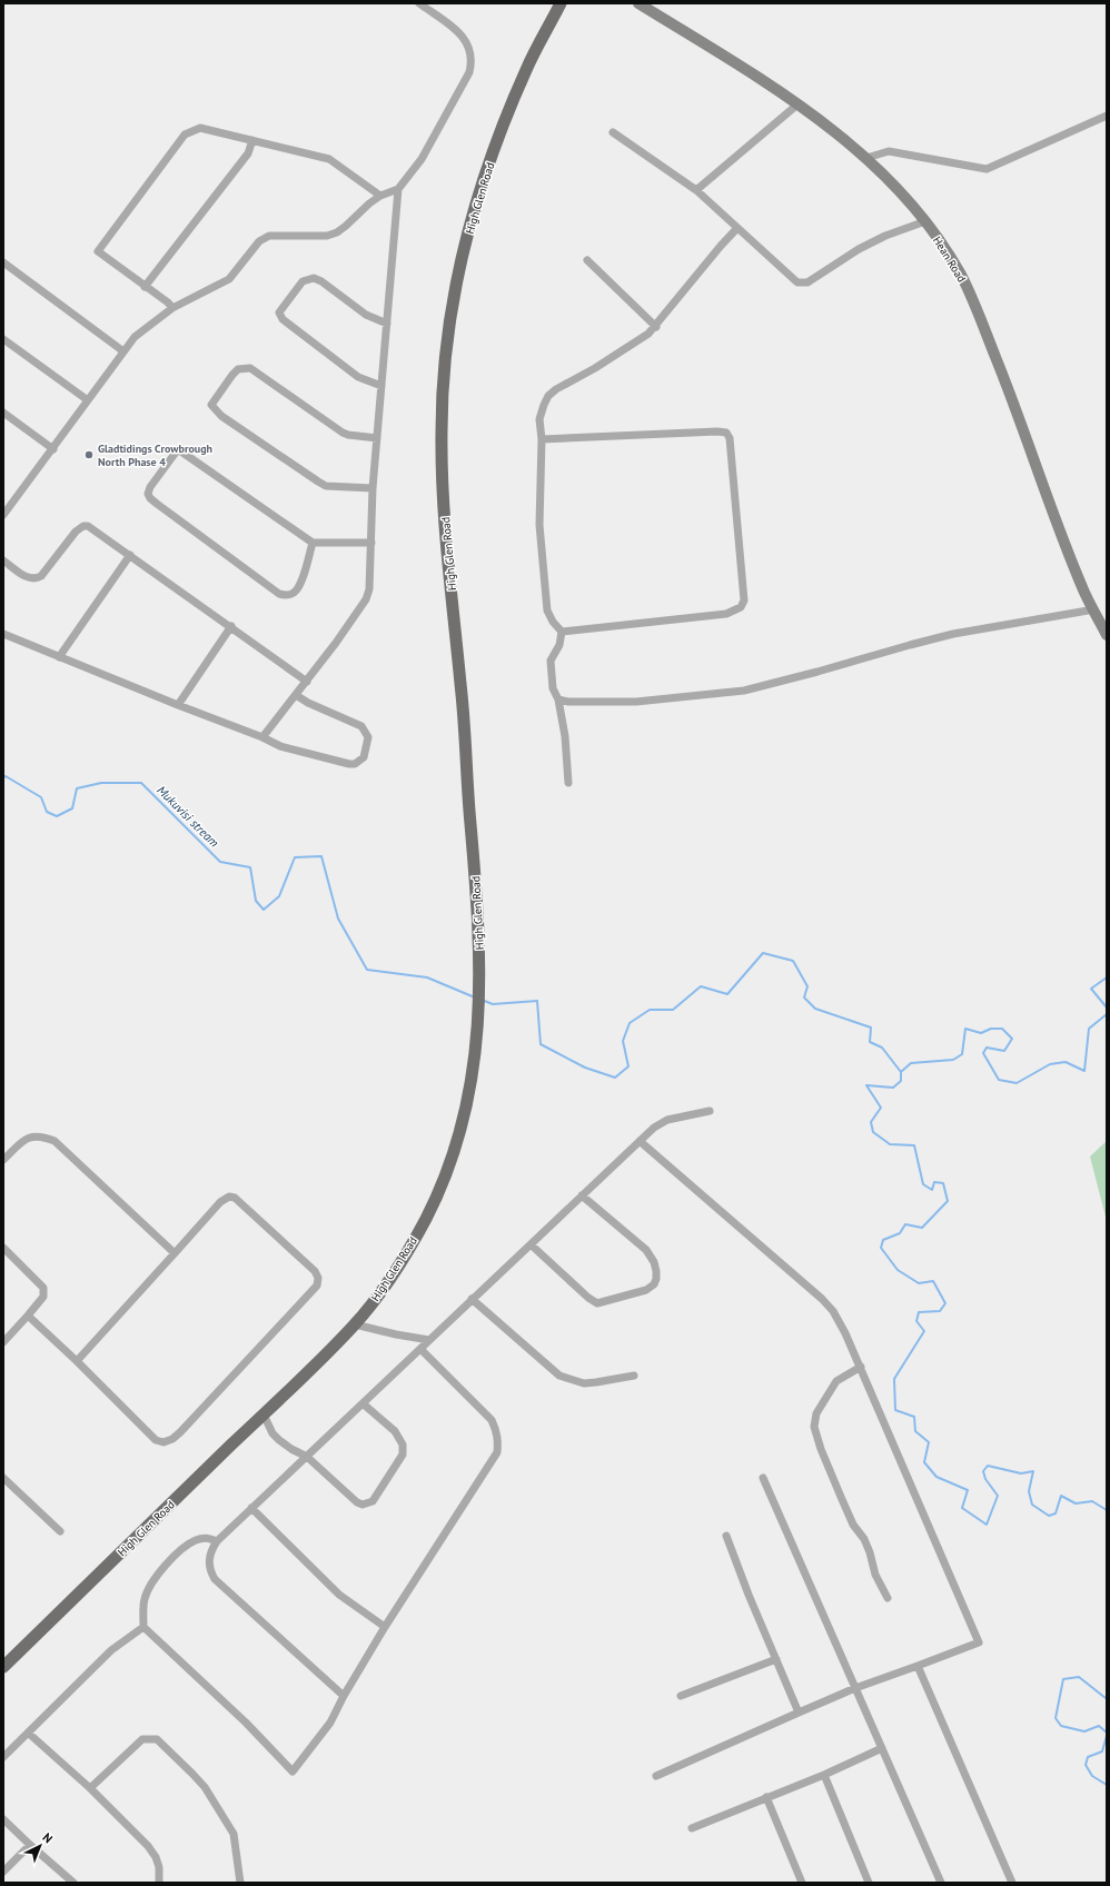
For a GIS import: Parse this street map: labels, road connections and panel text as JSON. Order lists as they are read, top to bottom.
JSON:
{
  "streets": {
    "main road": ["High Glen Road"],
    "street": ["Hean Road"]
  },
  "water": ["Mukuvisi stream"],
  "places": ["Gladtidings Crowbrough North Phase 4"],
  "north": "top right"
}
